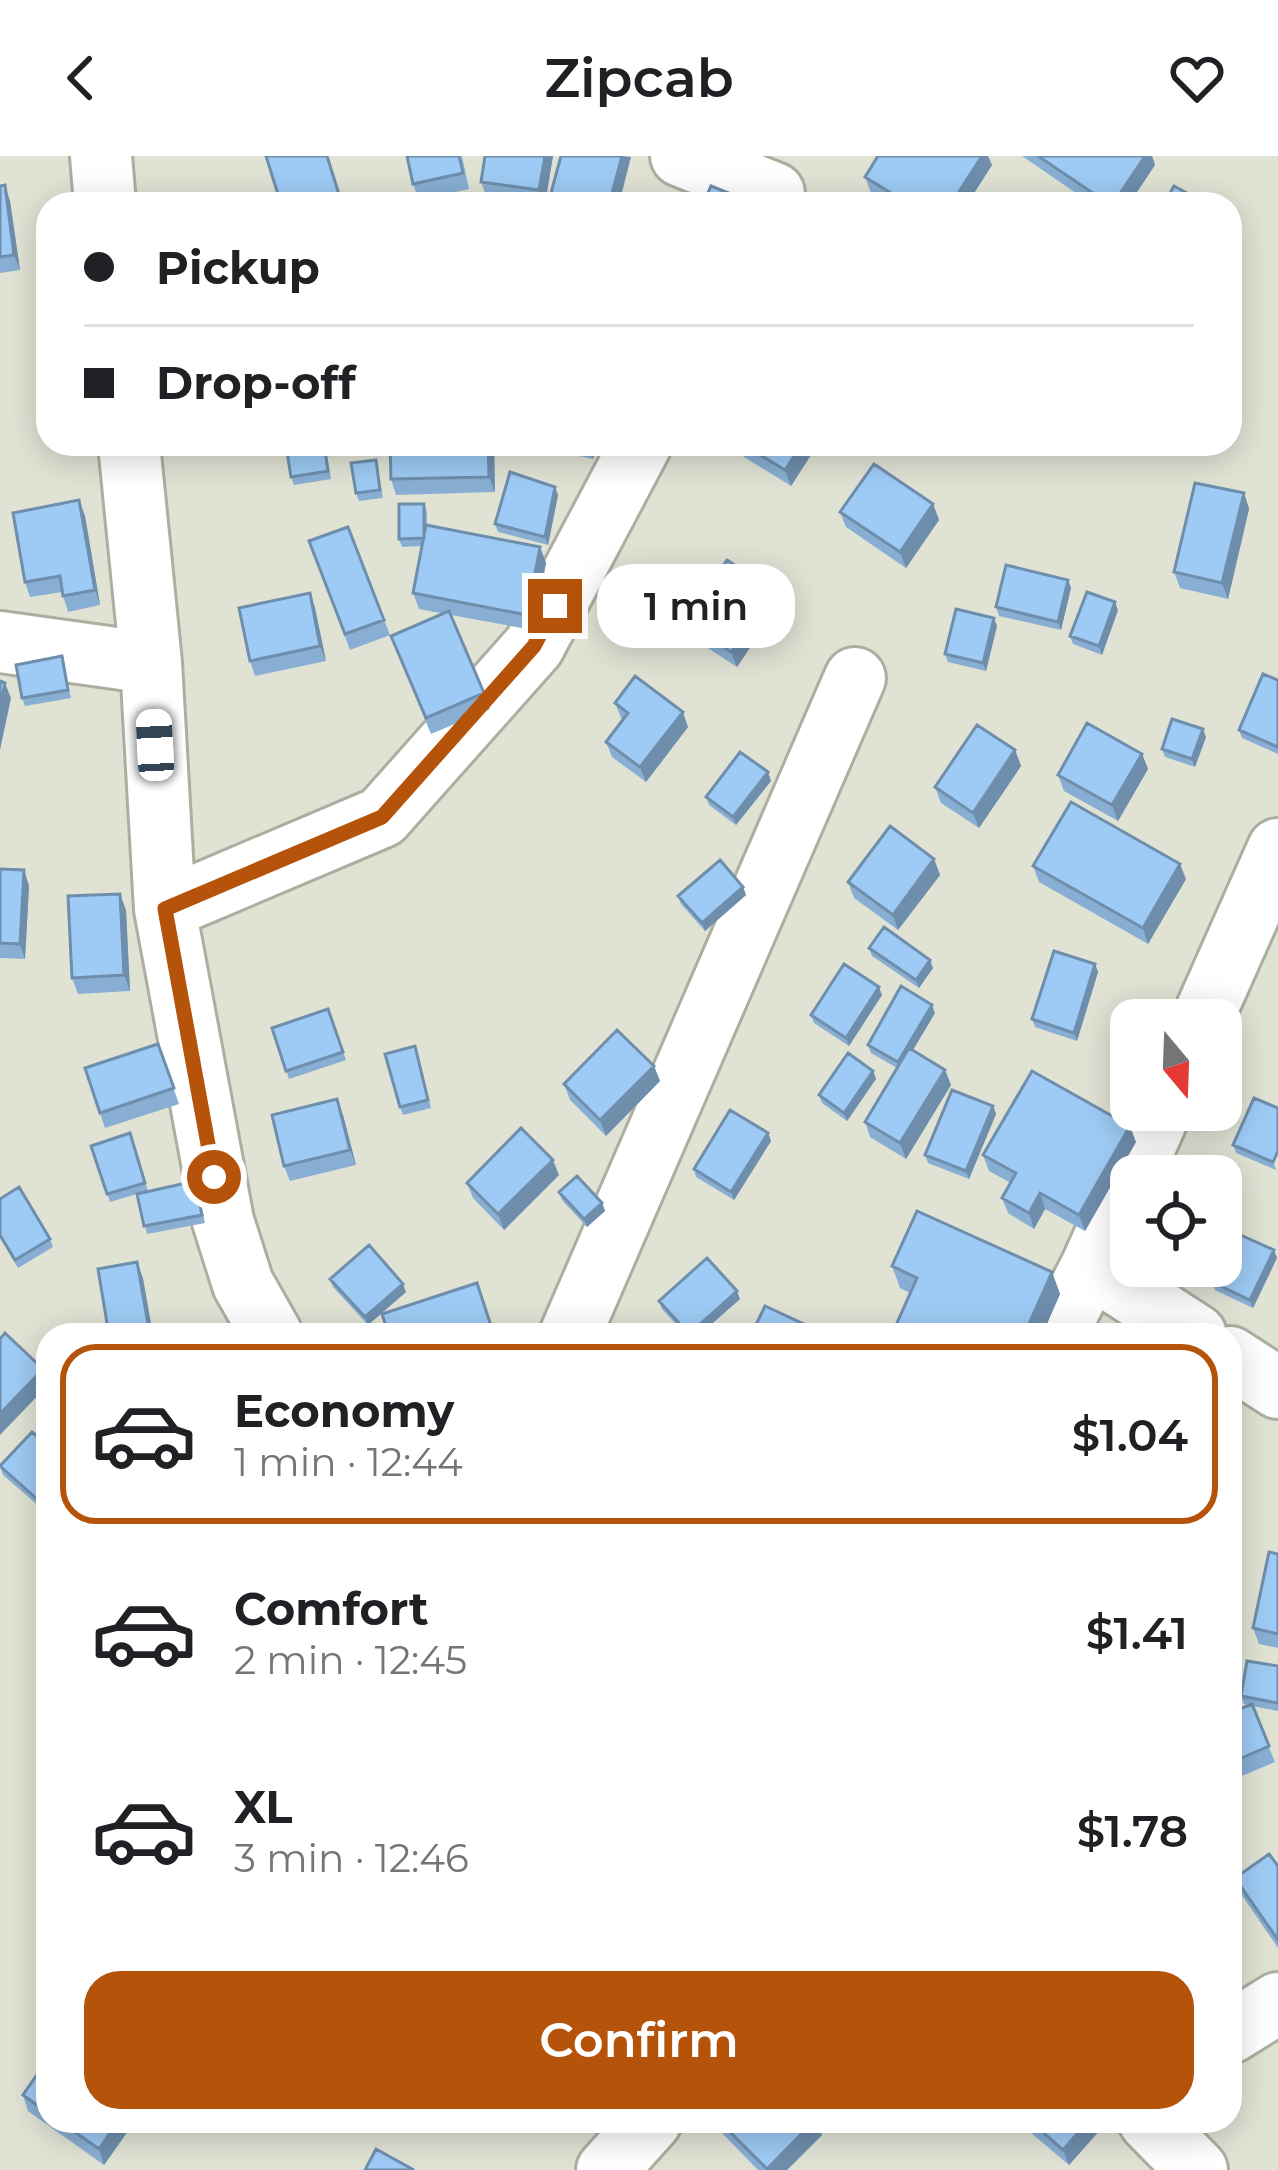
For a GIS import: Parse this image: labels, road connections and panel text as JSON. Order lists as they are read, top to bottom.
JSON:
{
  "north": "bottom",
  "page": {
    "header": "Zipcab",
    "banner": ["Pickup", "Drop-off"],
    "bubble": "1 min",
    "list": [
      {
        "name": "Economy",
        "note": "1 min · 12:44",
        "value": "$1.04"
      },
      {
        "name": "Comfort",
        "note": "2 min · 12:45",
        "value": "$1.41"
      },
      {
        "name": "XL",
        "note": "3 min · 12:46",
        "value": "$1.78"
      }
    ],
    "buttons": "Confirm"
  }
}
